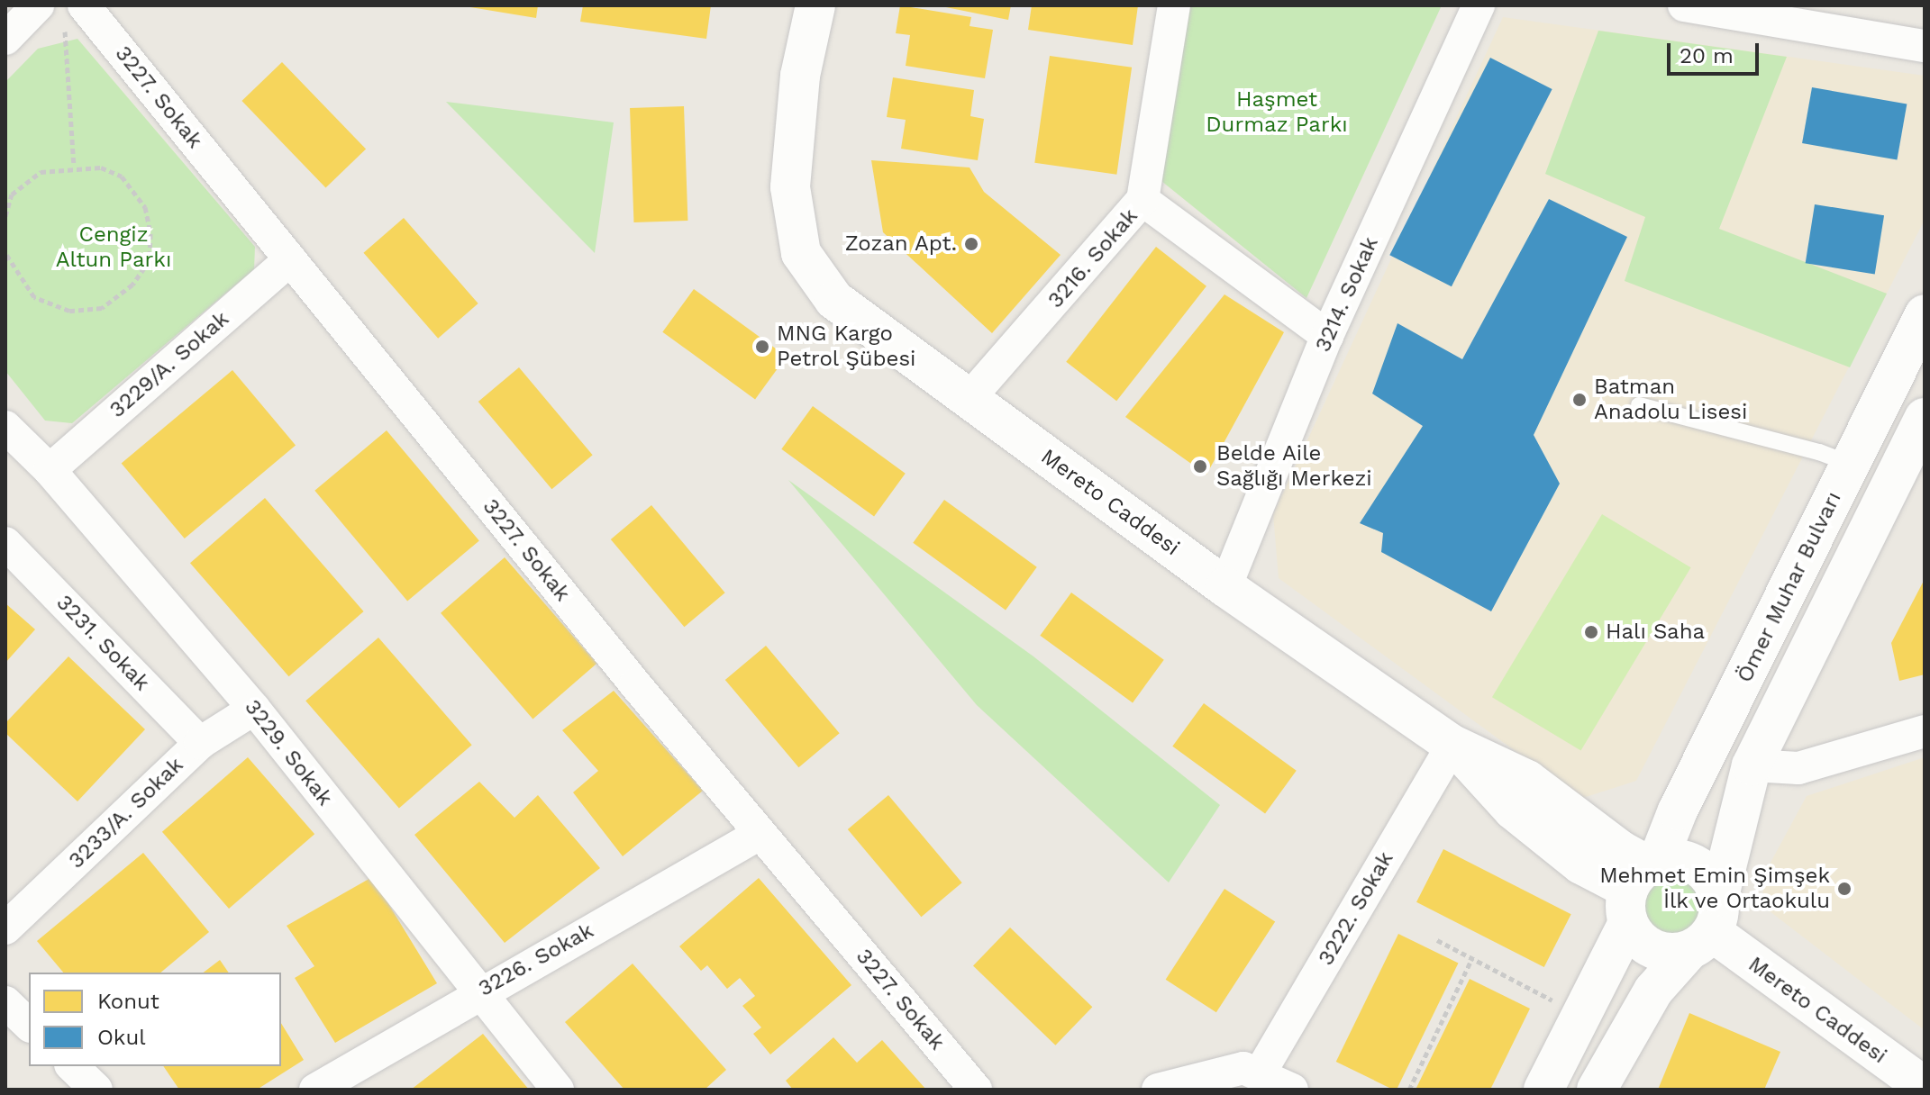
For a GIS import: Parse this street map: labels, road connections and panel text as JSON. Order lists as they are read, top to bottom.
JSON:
{
  "streets": {
    "main road": ["Mereto Caddesi", "Ömer Muhar Bulvarı"],
    "street": [
      "3227. Sokak",
      "3216. Sokak",
      "3214. Sokak",
      "3229/A. Sokak",
      "3231. Sokak",
      "3229. Sokak",
      "3233/A. Sokak",
      "3222. Sokak",
      "3226. Sokak"
    ]
  },
  "crossings": [
    ["3227. Sokak", "3229/A. Sokak"],
    ["3227. Sokak", "3226. Sokak"],
    ["3216. Sokak", "Mereto Caddesi"],
    ["3214. Sokak", "Mereto Caddesi"],
    ["3229/A. Sokak", "3229. Sokak"],
    ["Mereto Caddesi", "Ömer Muhar Bulvarı"],
    ["Mereto Caddesi", "3222. Sokak"],
    ["3231. Sokak", "3233/A. Sokak"],
    ["3229. Sokak", "3233/A. Sokak"],
    ["3229. Sokak", "3226. Sokak"]
  ],
  "parks": ["Haşmet Durmaz Parkı", "Cengiz Altun Parkı"],
  "places": [
    "Zozan Apt.",
    "MNG Kargo Petrol Şübesi",
    "Batman Anadolu Lisesi",
    "Belde Aile Sağlığı Merkezi",
    "Halı Saha",
    "Mehmet Emin Şimşek İlk ve Ortaokulu"
  ],
  "legend": ["Konut", "Okul"],
  "scale_bar": "20 m"
}
